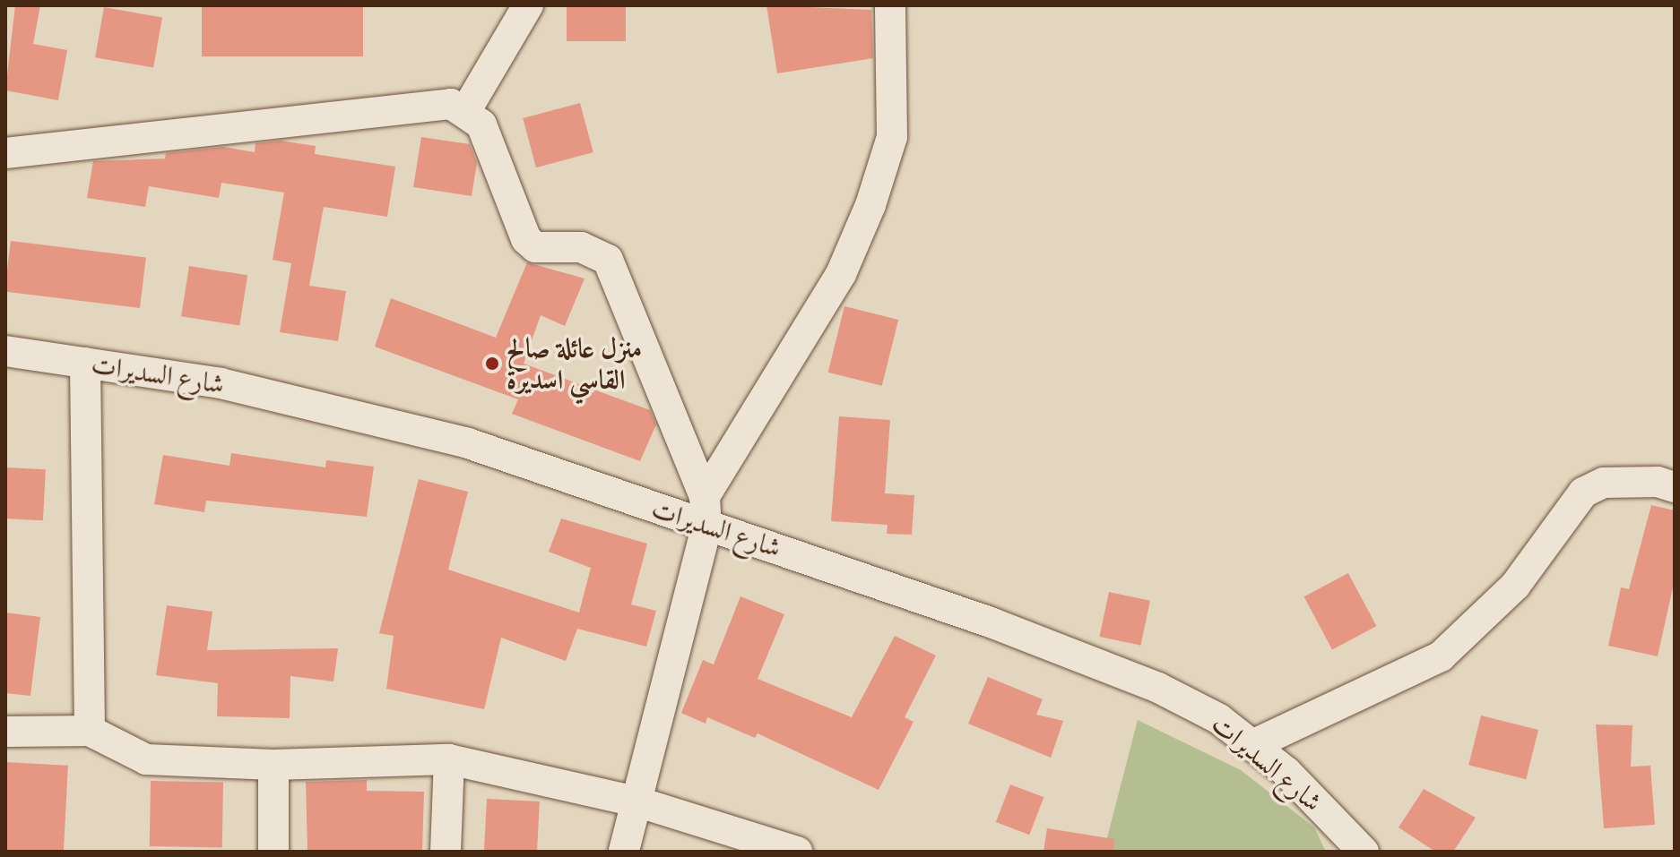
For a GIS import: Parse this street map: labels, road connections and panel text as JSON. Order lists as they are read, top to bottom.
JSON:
{
  "streets": {
    "street": ["شارع السديرات"]
  },
  "places": ["منزل عائلة صالح القاسي اسديرة"]
}
